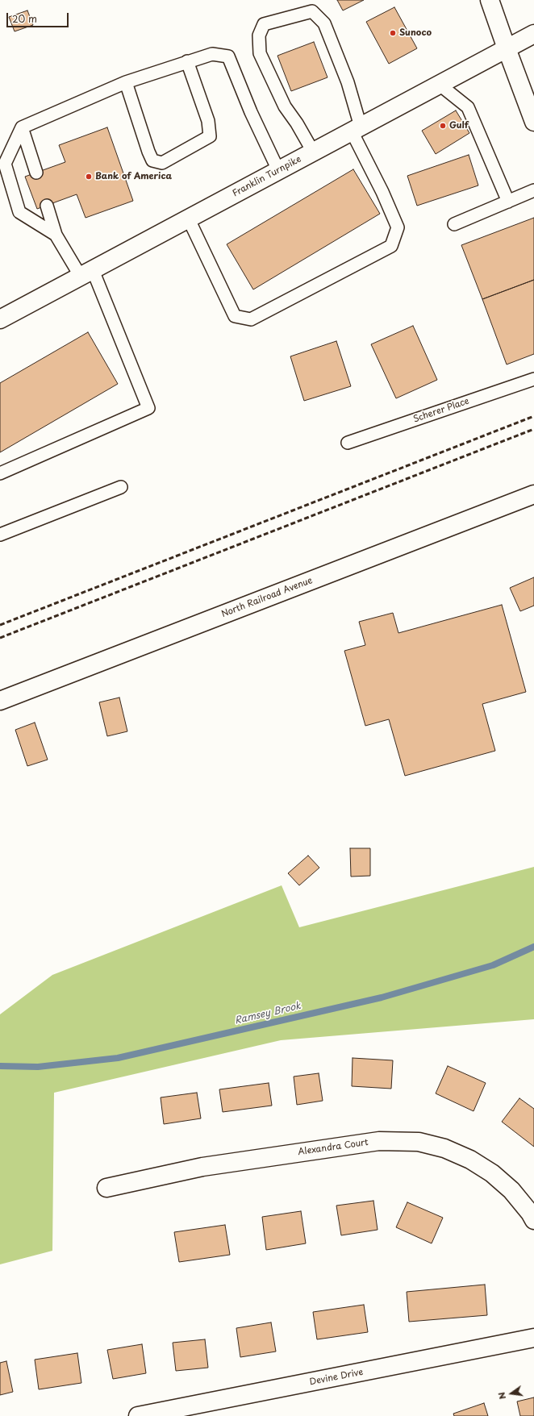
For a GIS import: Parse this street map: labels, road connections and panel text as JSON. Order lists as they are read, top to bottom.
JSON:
{
  "streets": {
    "street": [
      "Franklin Turnpike",
      "North Railroad Avenue",
      "Alexandra Court",
      "Devine Drive"
    ],
    "lane": ["Scherer Place"]
  },
  "water": ["Ramsey Brook"],
  "places": ["Sunoco", "Gulf", "Bank of America"],
  "scale_bar": "20 m",
  "north": "left"
}
